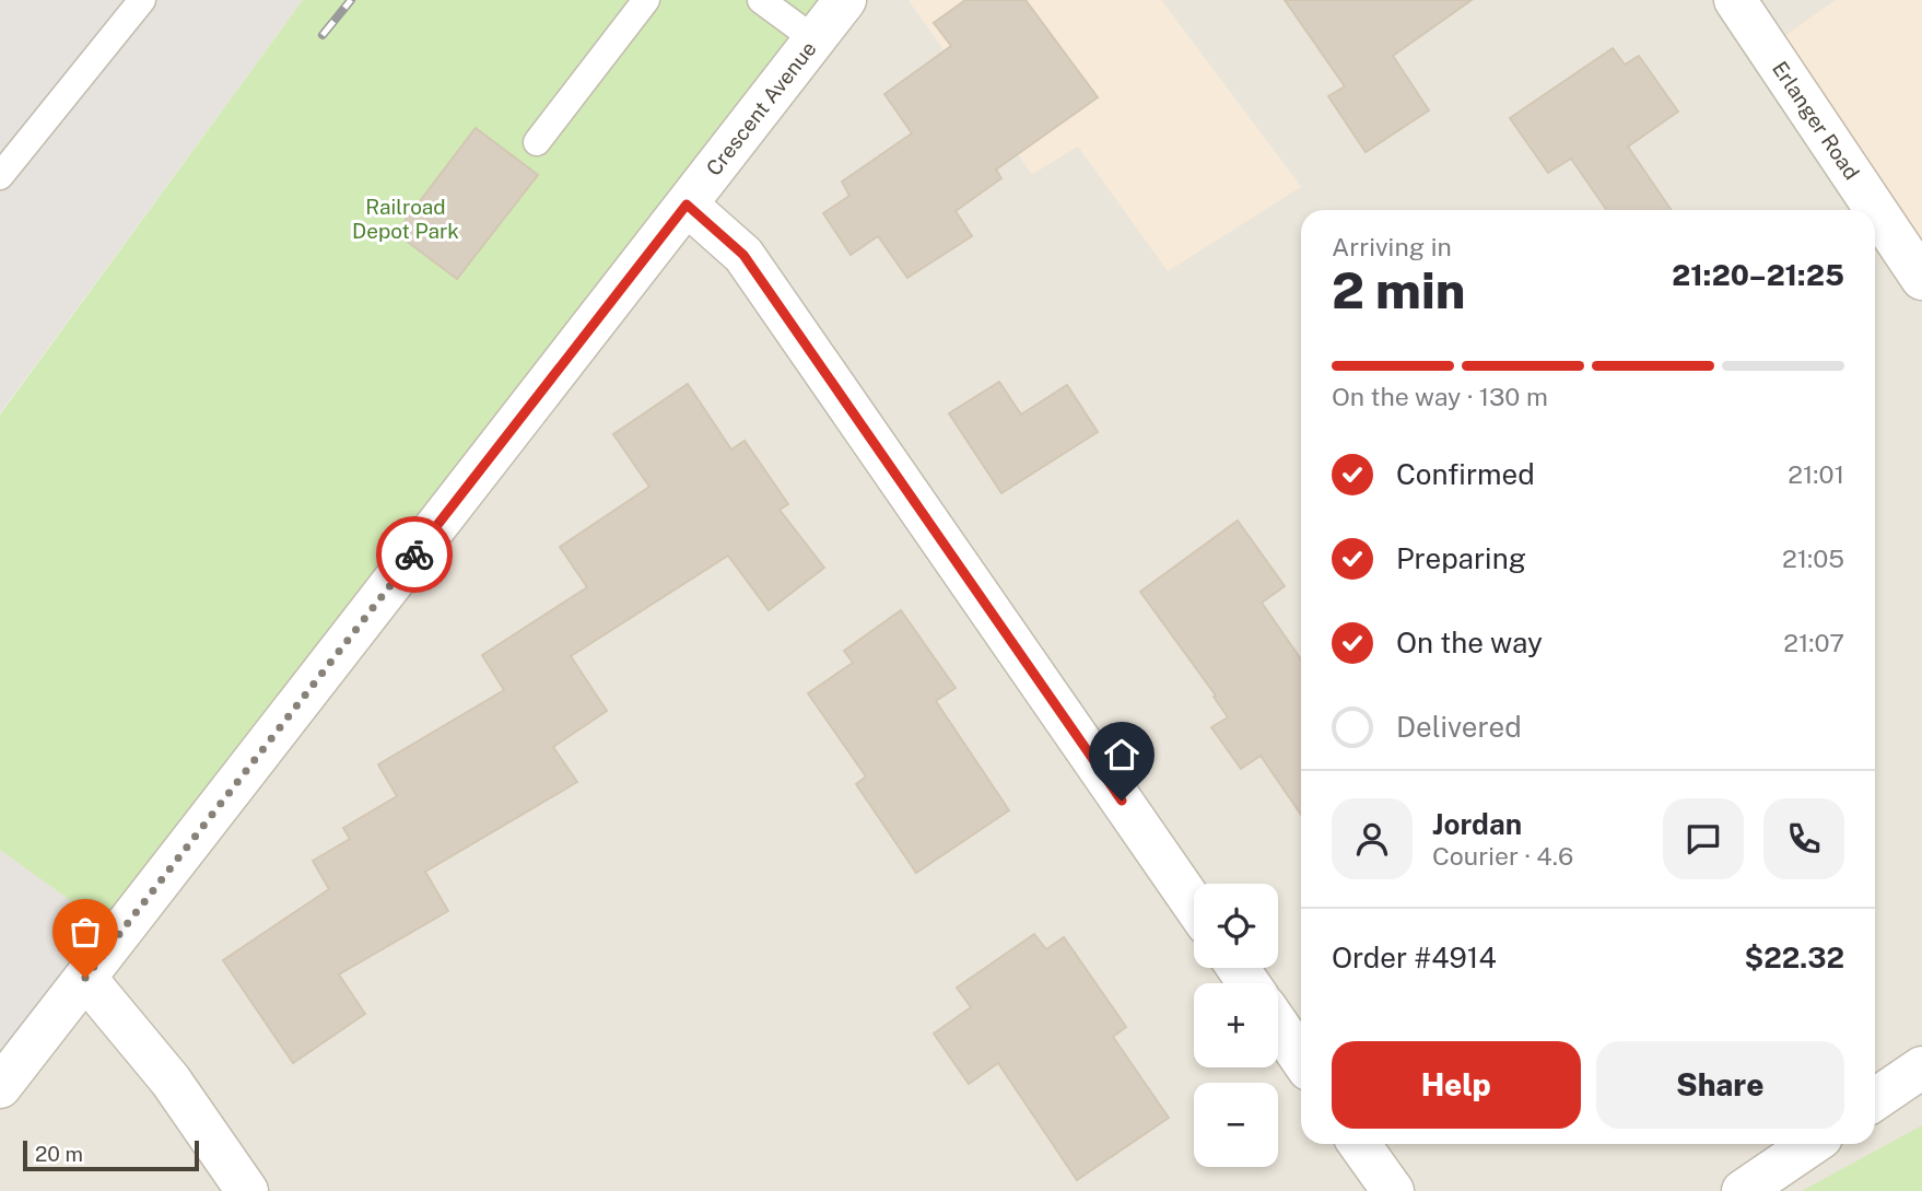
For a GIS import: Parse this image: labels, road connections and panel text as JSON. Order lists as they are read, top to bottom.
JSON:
{
  "streets": {
    "street": ["Crescent Avenue", "Erlanger Road"]
  },
  "parks": ["Railroad Depot Park"],
  "scale_bar": "20 m",
  "page": {
    "heading": ["2 min", "Arriving in", "21:20–21:25"],
    "panel": [
      "Jordan",
      "Courier · 4.6",
      "Order #4914",
      "$22.32"
    ],
    "bar": "On the way · 130 m",
    "list": [
      ["Confirmed", "21:01"],
      ["Preparing", "21:05"],
      ["On the way", "21:07"],
      "Delivered"
    ],
    "map_buttons": ["+", "−"],
    "buttons": ["Help", "Share"],
    "scale": "20 m"
  }
}
